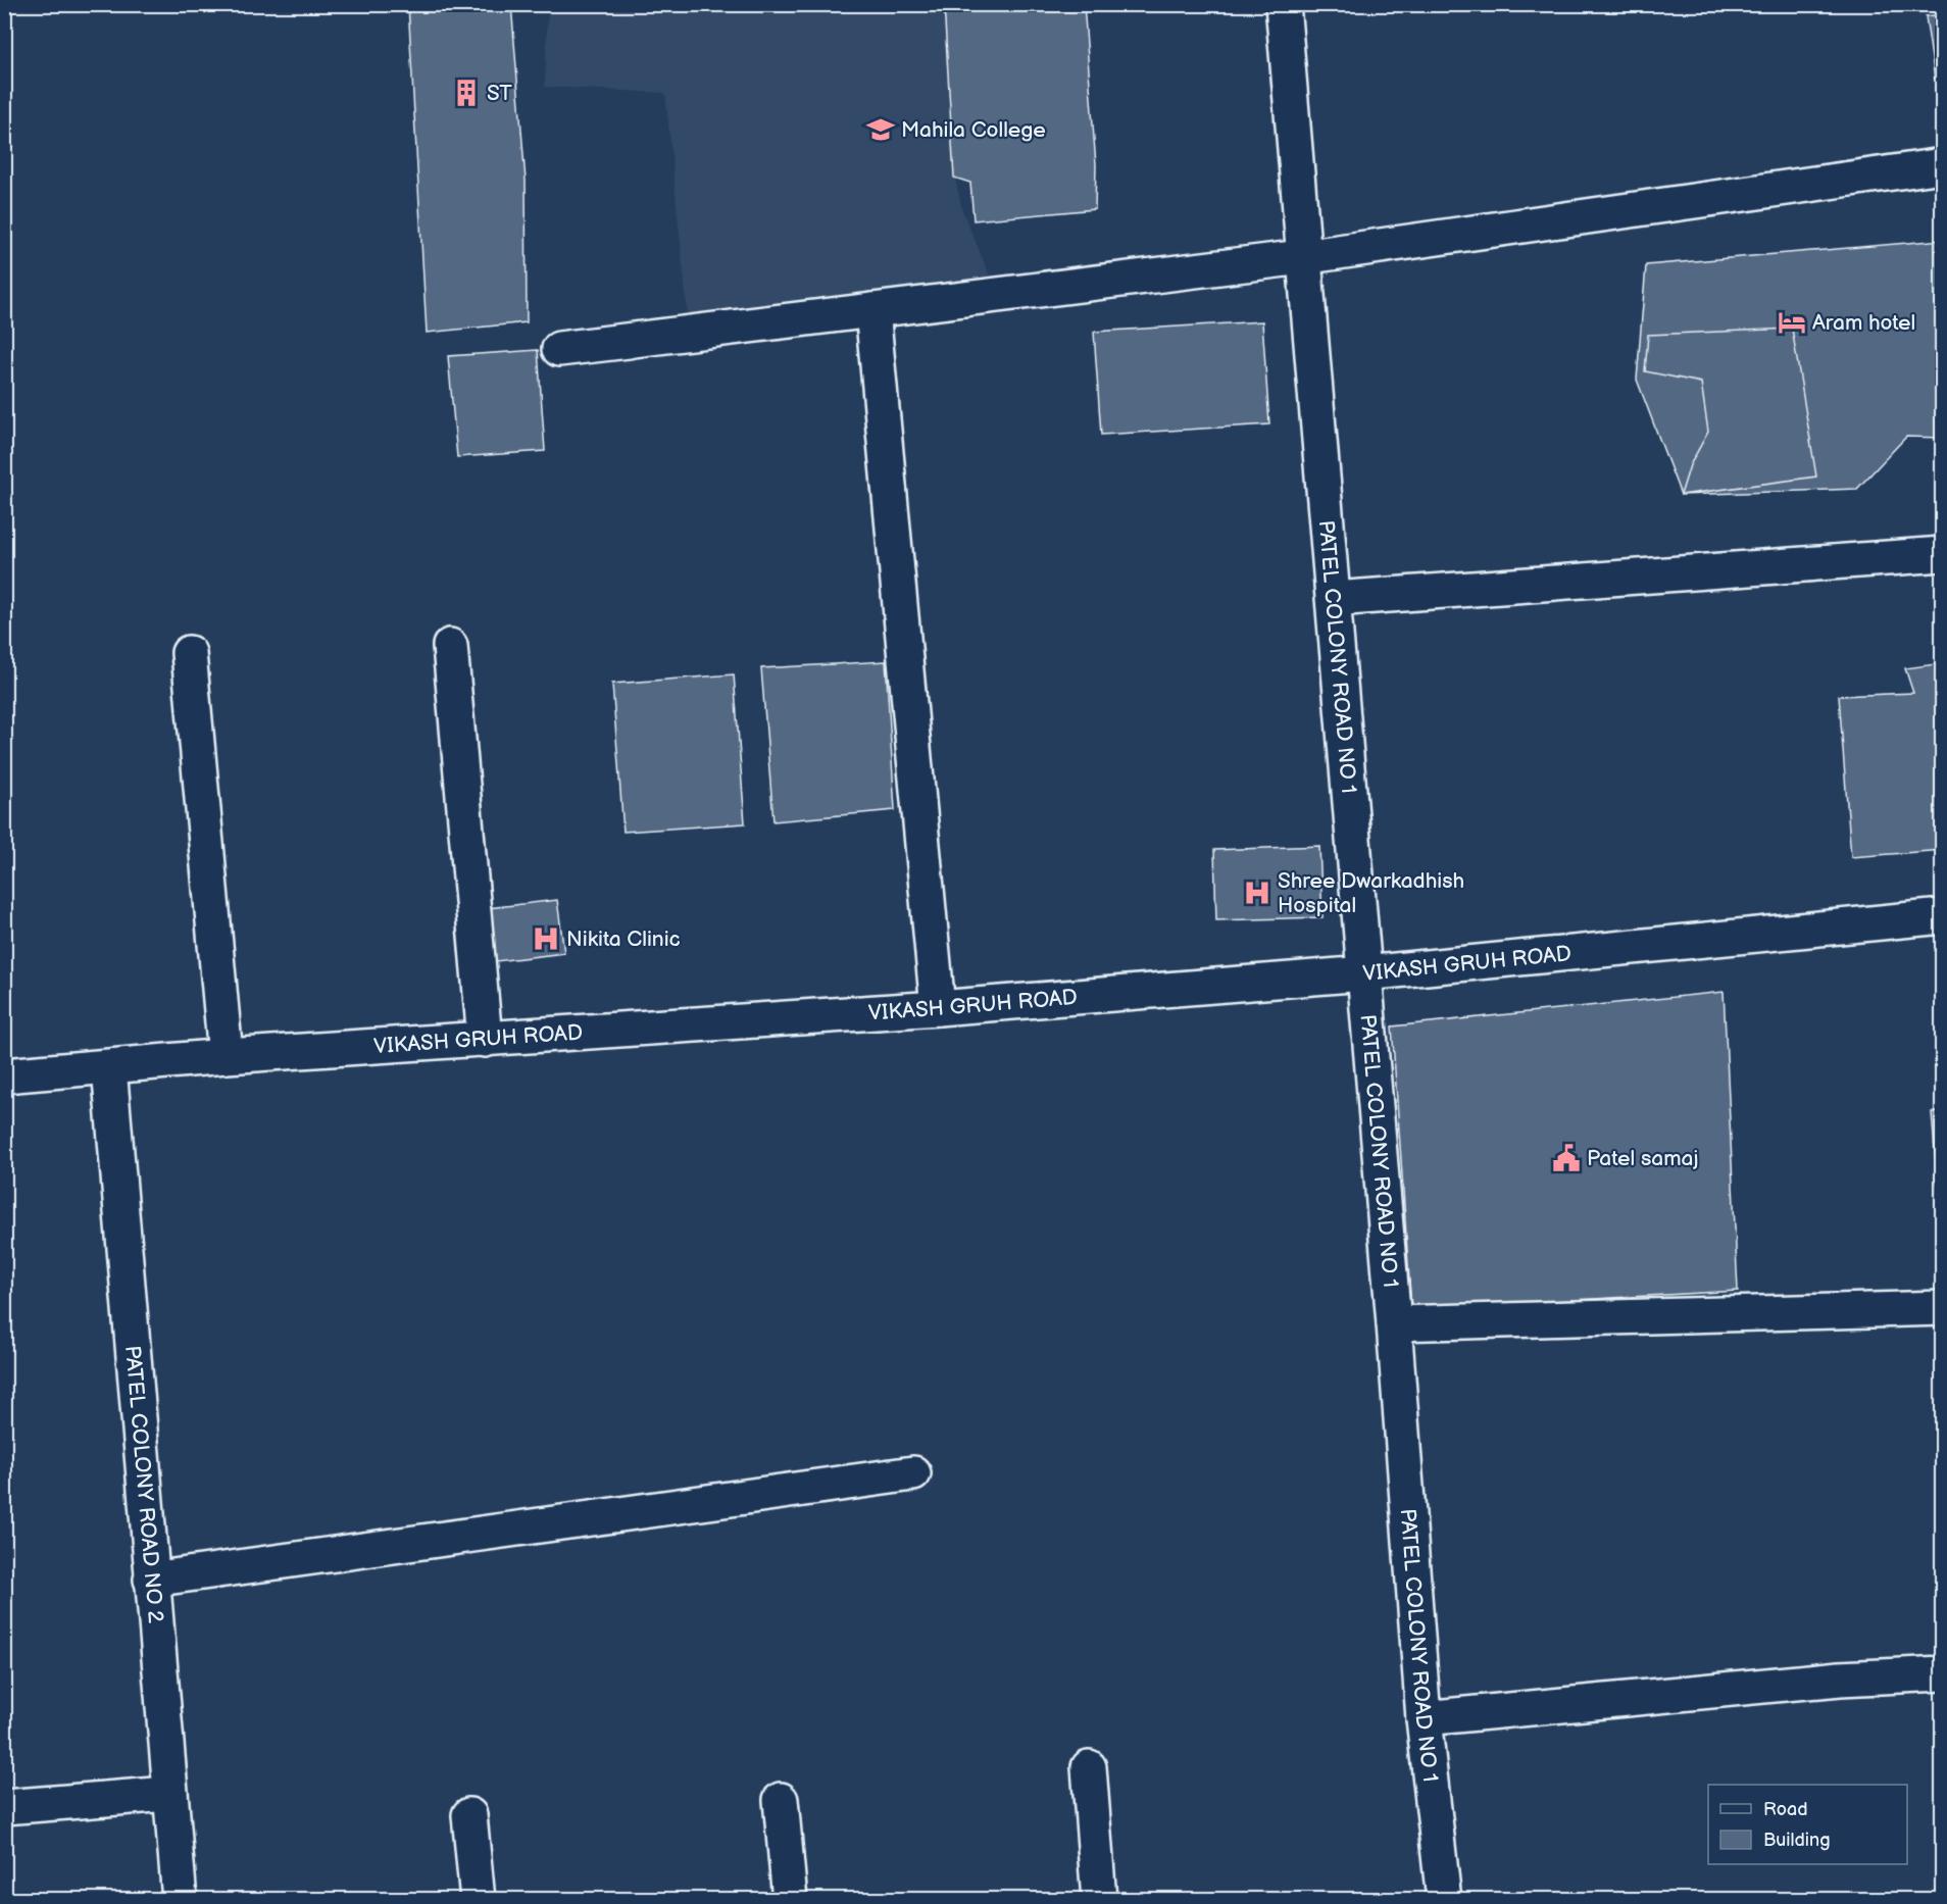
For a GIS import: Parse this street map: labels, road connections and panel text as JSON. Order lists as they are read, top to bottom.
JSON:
{
  "streets": {
    "street": ["PATEL COLONY ROAD NO 1", "VIKASH GRUH ROAD", "PATEL COLONY ROAD NO 2"]
  },
  "crossings": [
    ["PATEL COLONY ROAD NO 1", "VIKASH GRUH ROAD"],
    ["VIKASH GRUH ROAD", "PATEL COLONY ROAD NO 2"]
  ],
  "places": {
    "building": ["ST"],
    "school or university": ["Mahila College"],
    "hotel": ["Aram hotel"],
    "hospital": ["Shree Dwarkadhish Hospital", "Nikita Clinic"],
    "public building": ["Patel samaj"]
  },
  "legend": ["Road", "Building"]
}
